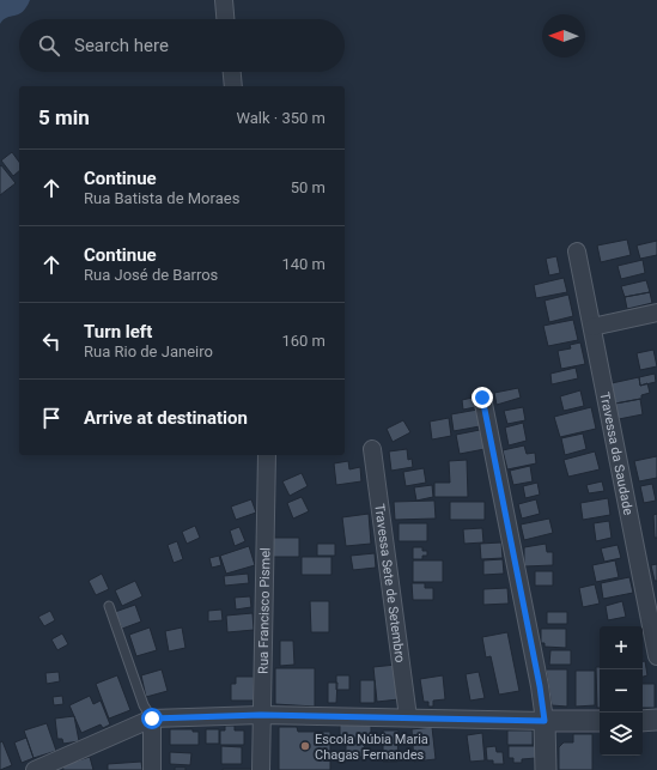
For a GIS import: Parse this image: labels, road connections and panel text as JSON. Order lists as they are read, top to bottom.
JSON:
{
  "streets": {
    "street": ["Travessa da Saudade", "Travessa Sete de Setembro", "Rua Francisco Pismel"]
  },
  "places": ["Escola Núbia Maria Chagas Fernandes"],
  "north": "left",
  "page": {
    "search": "Search here",
    "heading": ["5 min", "Walk · 350 m"],
    "list": [
      ["Continue", "Rua Batista de Moraes", "50 m"],
      ["Continue", "Rua José de Barros", "140 m"],
      ["Turn left", "Rua Rio de Janeiro", "160 m"],
      "Arrive at destination"
    ],
    "map_buttons": ["+", "−"]
  }
}
